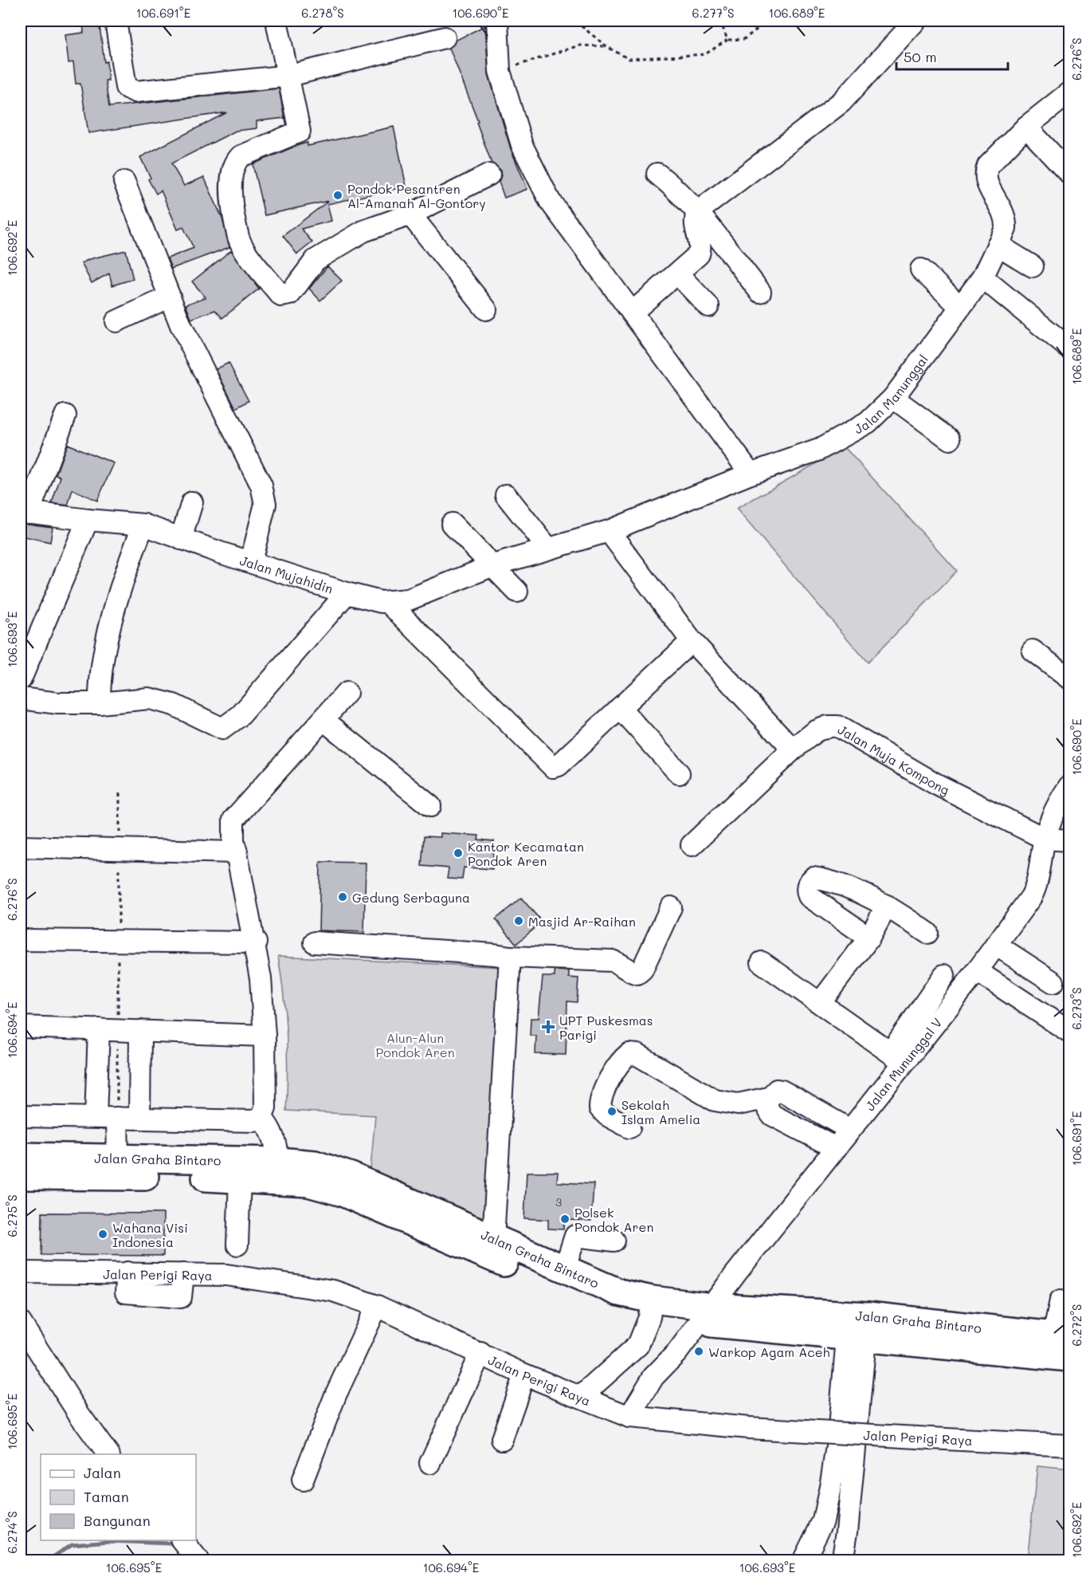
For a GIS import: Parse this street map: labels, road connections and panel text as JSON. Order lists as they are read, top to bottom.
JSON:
{
  "streets": {
    "main road": ["Jalan Graha Bintaro"],
    "street": [
      "Jalan Manunggal",
      "Jalan Mujahidin",
      "Jalan Muja Kompong",
      "Jalan Mununggal V",
      "Jalan Perigi Raya"
    ]
  },
  "crossings": [
    ["Jalan Manunggal", "Jalan Mujahidin"],
    ["Jalan Muja Kompong", "Jalan Mununggal V"],
    ["Jalan Mununggal V", "Jalan Graha Bintaro"],
    ["Jalan Mununggal V", "Jalan Perigi Raya"]
  ],
  "parks": ["Alun-Alun Pondok Aren"],
  "places": {
    "other": [
      "Pondok Pesantren Al-Amanah Al-Gontory",
      "Kantor Kecamatan Pondok Aren",
      "Gedung Serbaguna",
      "Masjid Ar-Raihan",
      "Sekolah Islam Amelia",
      "Polsek Pondok Aren",
      "Wahana Visi Indonesia",
      "Warkop Agam Aceh"
    ],
    "health": ["UPT Puskesmas Parigi"]
  },
  "house_numbers": ["3"],
  "legend": ["Jalan", "Taman", "Bangunan"],
  "scale_bar": "50 m",
  "coordinates": [
    "106.691°E",
    "6.278°S",
    "106.690°E",
    "6.277°S",
    "106.689°E",
    "6.276°S",
    "106.692°E",
    "106.693°E",
    "6.273°S",
    "106.694°E",
    "6.275°S",
    "6.272°S",
    "106.695°E",
    "6.274°S"
  ]
}
